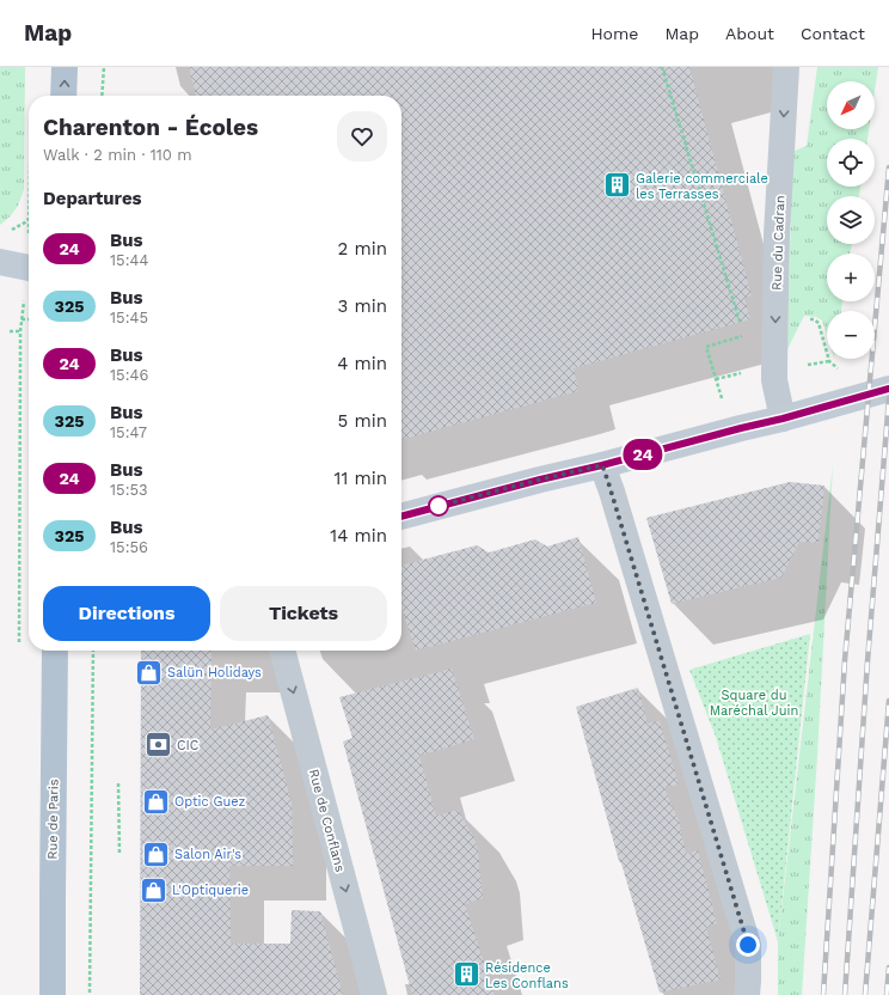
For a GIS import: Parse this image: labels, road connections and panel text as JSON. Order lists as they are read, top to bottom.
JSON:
{
  "streets": {
    "main road": ["Rue de Paris"],
    "street": ["Rue du Cadran", "Rue de Conflans"]
  },
  "one_way": ["Rue du Cadran", "Rue de Conflans"],
  "parks": ["Square du Maréchal Juin"],
  "places": {
    "building": ["Galerie commerciale les Terrasses", "Résidence Les Conflans"],
    "shop": [
      "Salün Holidays",
      "Optic Guez",
      "Salon Air's",
      "L'Optiquerie"
    ],
    "bank": ["CIC"]
  },
  "lines": ["bus line 24"],
  "north": "bottom left",
  "page": {
    "header": "Map",
    "nav": [
      "Home",
      "Map",
      "About",
      "Contact"
    ],
    "on_map": "24",
    "map_buttons": ["+", "−"],
    "heading": [
      ["Charenton - Écoles", "Walk · 2 min · 110 m"],
      "Departures"
    ],
    "list": [
      {
        "mark": "24",
        "name": "Bus",
        "note": "15:44",
        "value": "2 min"
      },
      {
        "mark": "325",
        "name": "Bus",
        "note": "15:45",
        "value": "3 min"
      },
      {
        "mark": "24",
        "name": "Bus",
        "note": "15:46",
        "value": "4 min"
      },
      {
        "mark": "325",
        "name": "Bus",
        "note": "15:47",
        "value": "5 min"
      },
      {
        "mark": "24",
        "name": "Bus",
        "note": "15:53",
        "value": "11 min"
      },
      {
        "mark": "325",
        "name": "Bus",
        "note": "15:56",
        "value": "14 min"
      }
    ],
    "buttons": ["Directions", "Tickets"]
  }
}
